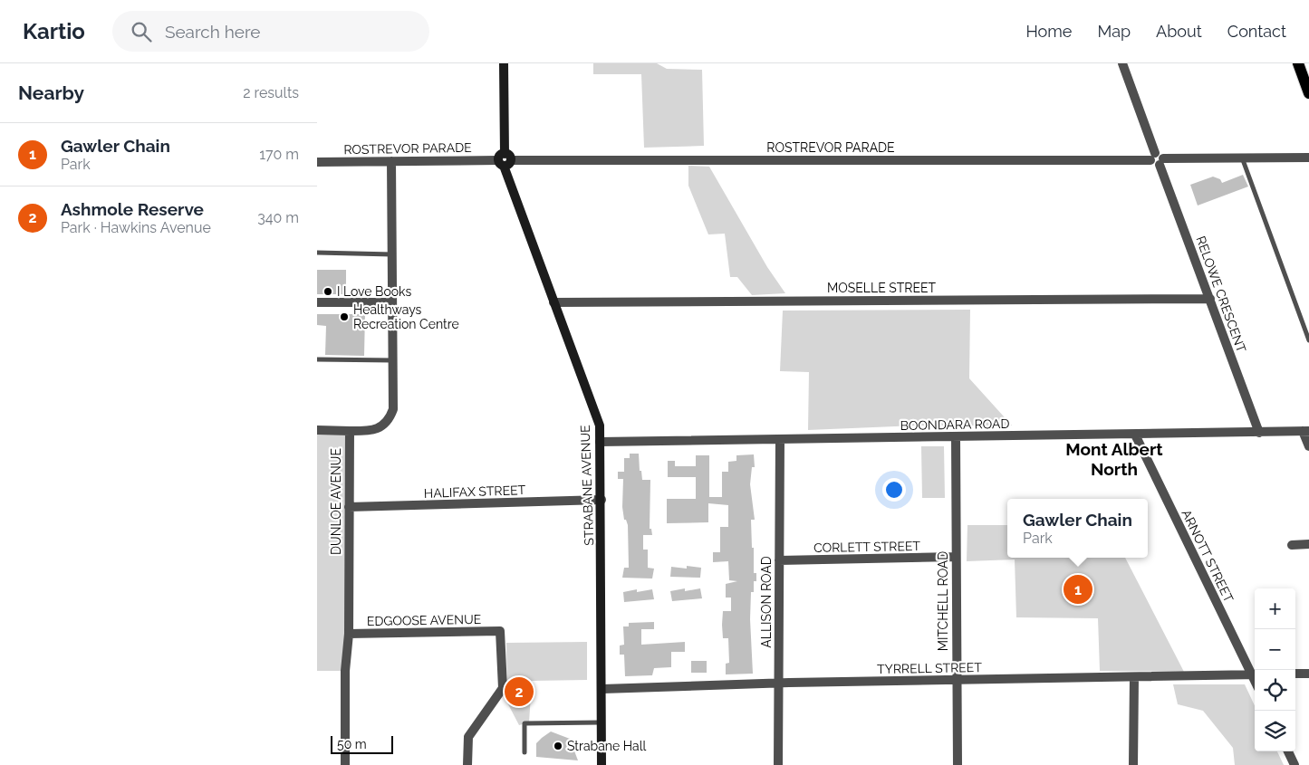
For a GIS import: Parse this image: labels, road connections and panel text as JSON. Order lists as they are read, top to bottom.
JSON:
{
  "streets": {
    "street": [
      "ROSTREVOR PARADE",
      "MOSELLE STREET",
      "RELOWE CRESCENT",
      "BOONDARA ROAD",
      "STRABANE AVENUE",
      "HALIFAX STREET",
      "DUNLOE AVENUE",
      "CORLETT STREET",
      "ARNOTT STREET",
      "MITCHELL ROAD",
      "ALLISON ROAD",
      "EDGOOSE AVENUE",
      "TYRRELL STREET"
    ]
  },
  "crossings": [
    ["ROSTREVOR PARADE", "RELOWE CRESCENT"],
    ["ROSTREVOR PARADE", "STRABANE AVENUE"],
    ["ROSTREVOR PARADE", "DUNLOE AVENUE"],
    ["MOSELLE STREET", "RELOWE CRESCENT"],
    ["MOSELLE STREET", "STRABANE AVENUE"],
    ["RELOWE CRESCENT", "BOONDARA ROAD"],
    ["BOONDARA ROAD", "STRABANE AVENUE"],
    ["BOONDARA ROAD", "ARNOTT STREET"],
    ["BOONDARA ROAD", "MITCHELL ROAD"],
    ["BOONDARA ROAD", "ALLISON ROAD"],
    ["STRABANE AVENUE", "HALIFAX STREET"],
    ["STRABANE AVENUE", "TYRRELL STREET"],
    ["HALIFAX STREET", "DUNLOE AVENUE"],
    ["DUNLOE AVENUE", "EDGOOSE AVENUE"],
    ["CORLETT STREET", "MITCHELL ROAD"],
    ["CORLETT STREET", "ALLISON ROAD"],
    ["ARNOTT STREET", "TYRRELL STREET"],
    ["MITCHELL ROAD", "TYRRELL STREET"],
    ["ALLISON ROAD", "TYRRELL STREET"]
  ],
  "districts": ["Mont Albert North"],
  "places": ["I Love Books", "Healthways Recreation Centre", "Strabane Hall"],
  "scale_bar": "50 m",
  "page": {
    "header": "Kartio",
    "search": "Search here",
    "nav": [
      "Home",
      "Map",
      "About",
      "Contact"
    ],
    "heading": ["Nearby", "2 results"],
    "list": [
      {
        "mark": "1",
        "name": "Gawler Chain",
        "note": "Park",
        "value": "170 m"
      },
      {
        "mark": "2",
        "name": "Ashmole Reserve",
        "note": "Park · Hawkins Avenue",
        "value": "340 m"
      }
    ],
    "popup": ["Gawler Chain", "Park"],
    "pins": ["1", "2"],
    "map_buttons": ["+", "−"],
    "scale": "50 m"
  }
}
